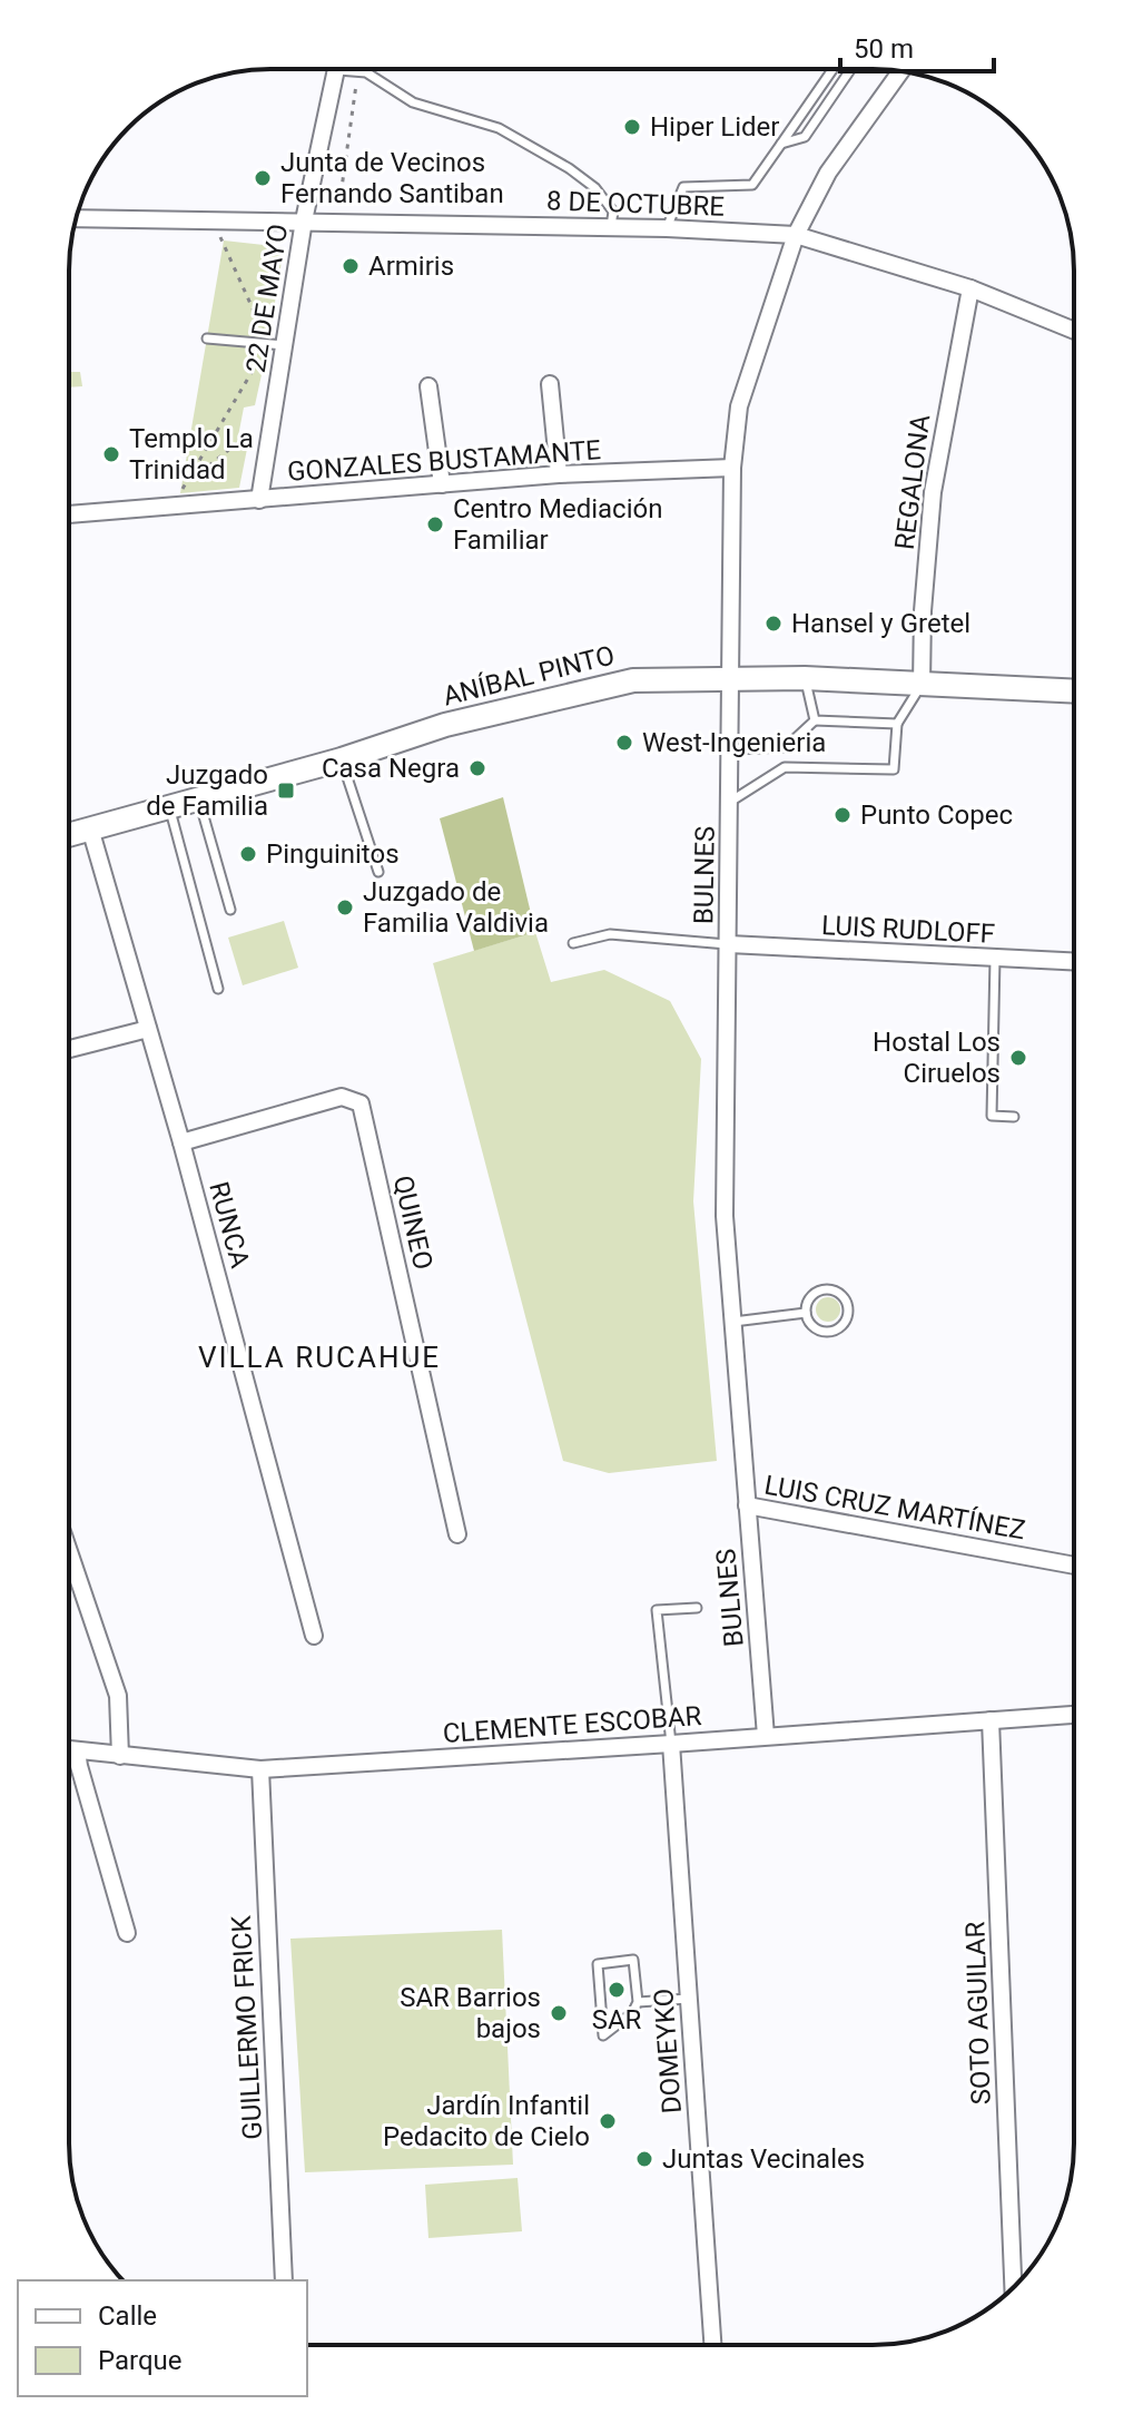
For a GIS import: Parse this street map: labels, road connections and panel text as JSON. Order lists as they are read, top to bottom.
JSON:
{
  "streets": {
    "main road": ["ANÍBAL PINTO"],
    "street": [
      "8 DE OCTUBRE",
      "22 DE MAYO",
      "GONZALES BUSTAMANTE",
      "REGALONA",
      "BULNES",
      "LUIS RUDLOFF",
      "QUINEO",
      "RUNCA",
      "LUIS CRUZ MARTÍNEZ",
      "CLEMENTE ESCOBAR",
      "SOTO AGUILAR",
      "GUILLERMO FRICK",
      "DOMEYKO"
    ]
  },
  "crossings": [
    ["8 DE OCTUBRE", "22 DE MAYO"],
    ["8 DE OCTUBRE", "REGALONA"],
    ["8 DE OCTUBRE", "BULNES"],
    ["22 DE MAYO", "GONZALES BUSTAMANTE"],
    ["GONZALES BUSTAMANTE", "BULNES"],
    ["REGALONA", "ANÍBAL PINTO"],
    ["ANÍBAL PINTO", "BULNES"],
    ["ANÍBAL PINTO", "RUNCA"],
    ["BULNES", "LUIS RUDLOFF"],
    ["BULNES", "LUIS CRUZ MARTÍNEZ"],
    ["BULNES", "CLEMENTE ESCOBAR"],
    ["QUINEO", "RUNCA"],
    ["CLEMENTE ESCOBAR", "SOTO AGUILAR"],
    ["CLEMENTE ESCOBAR", "GUILLERMO FRICK"],
    ["CLEMENTE ESCOBAR", "DOMEYKO"]
  ],
  "districts": ["VILLA RUCAHUE"],
  "places": {
    "other": [
      "Hiper Lider",
      "Junta de Vecinos Fernando Santiban",
      "Armiris",
      "Templo La Trinidad",
      "Centro Mediación Familiar",
      "Hansel y Gretel",
      "West-Ingenieria",
      "Casa Negra",
      "Punto Copec",
      "Pinguinitos",
      "Juzgado de Familia Valdivia",
      "Hostal Los Ciruelos",
      "SAR",
      "SAR Barrios bajos",
      "Jardín Infantil Pedacito de Cielo",
      "Juntas Vecinales"
    ],
    "transit": ["Juzgado de Familia"]
  },
  "legend": ["Calle", "Parque"],
  "scale_bar": "50 m"
}
